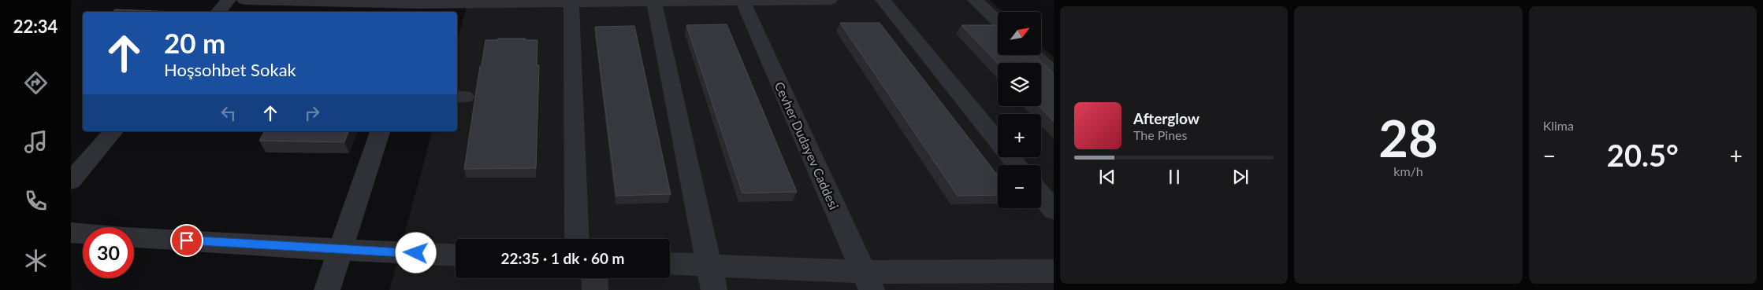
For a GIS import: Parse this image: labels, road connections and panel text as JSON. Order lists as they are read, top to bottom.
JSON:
{
  "streets": {
    "street": ["Cevher Dudayev Caddesi"]
  },
  "north": "top right",
  "page": {
    "tabs": "22:34",
    "tile": [
      ["28", "km/h"],
      "Klima"
    ],
    "map_buttons": ["+", "−"],
    "turn": ["20 m", "Hoşsohbet Sokak"],
    "song": ["Afterglow", "The Pines"],
    "heat": ["−", "20.5°", "+"],
    "limit": "30",
    "trip": "22:35 · 1 dk · 60 m"
  }
}
